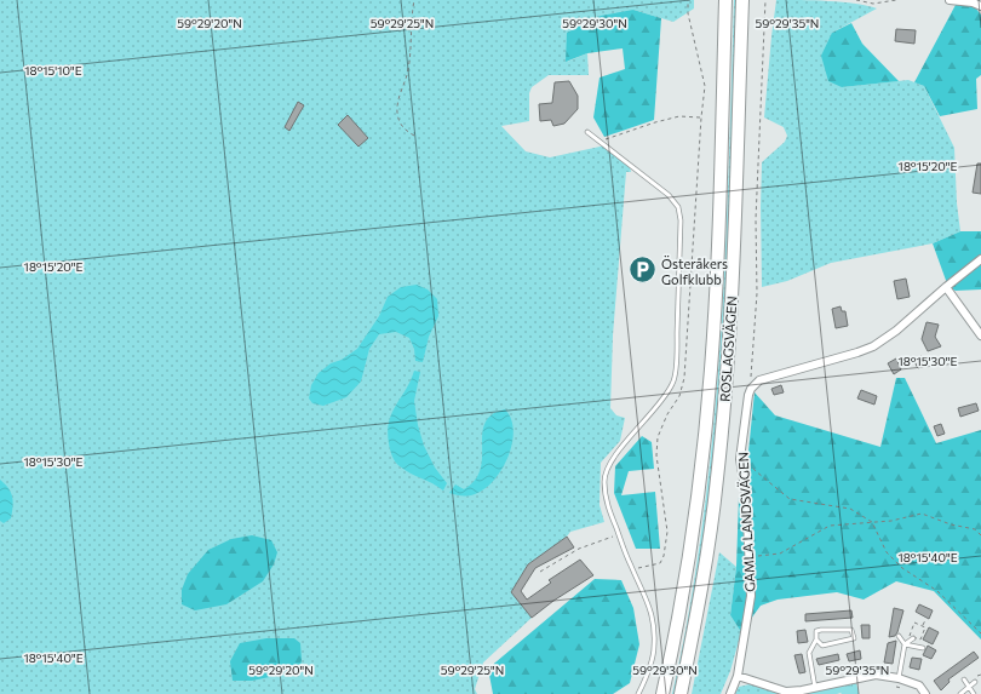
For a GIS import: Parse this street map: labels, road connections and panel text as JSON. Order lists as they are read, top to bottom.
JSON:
{
  "streets": {
    "main road": ["ROSLAGSVÄGEN"],
    "street": ["GAMLA LANDSVÄGEN"]
  },
  "places": {
    "parking": ["Österåkers Golfklubb"]
  },
  "coordinates": [
    "59°29'20\"N",
    "59°29'25\"N",
    "59°29'30\"N",
    "59°29'35\"N",
    "18°15'10\"E",
    "18°15'20\"E",
    "18°15'30\"E",
    "18°15'40\"E"
  ]
}
